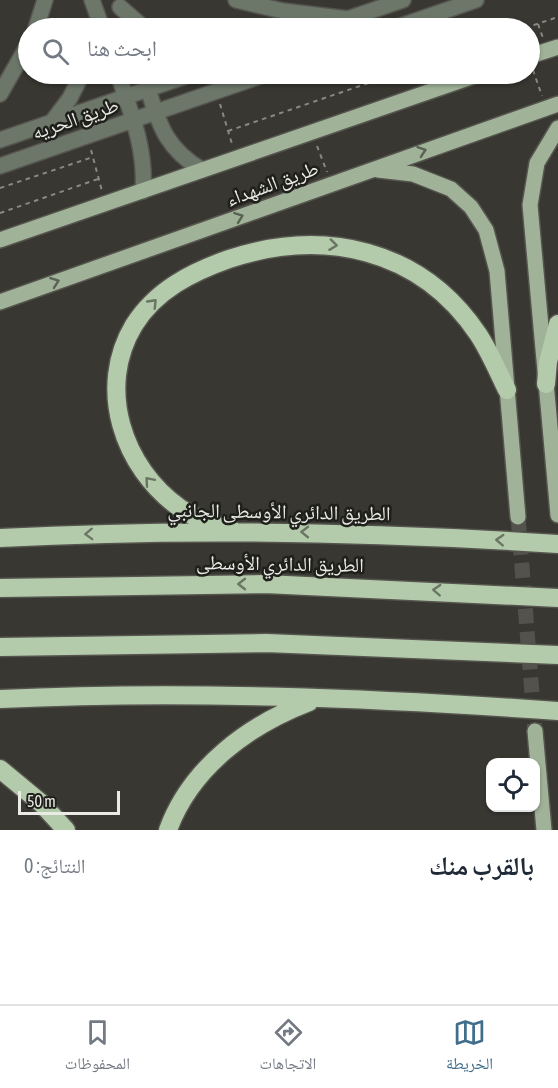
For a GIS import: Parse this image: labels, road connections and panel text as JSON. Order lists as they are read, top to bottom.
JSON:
{
  "streets": {
    "highway": ["الطريق الدائري الأوسطى الجانبي", "الطريق الدائري الأوسطى"],
    "main road": ["طريق الشهداء"],
    "street": ["طريق الحريه"]
  },
  "scale_bar": "50 m",
  "page": {
    "search": "ابحث هنا",
    "scale": "50 m",
    "heading": ["بالقرب منك", "النتائج: 0"],
    "nav": ["الخريطة", "الاتجاهات", "المحفوظات"]
  }
}
